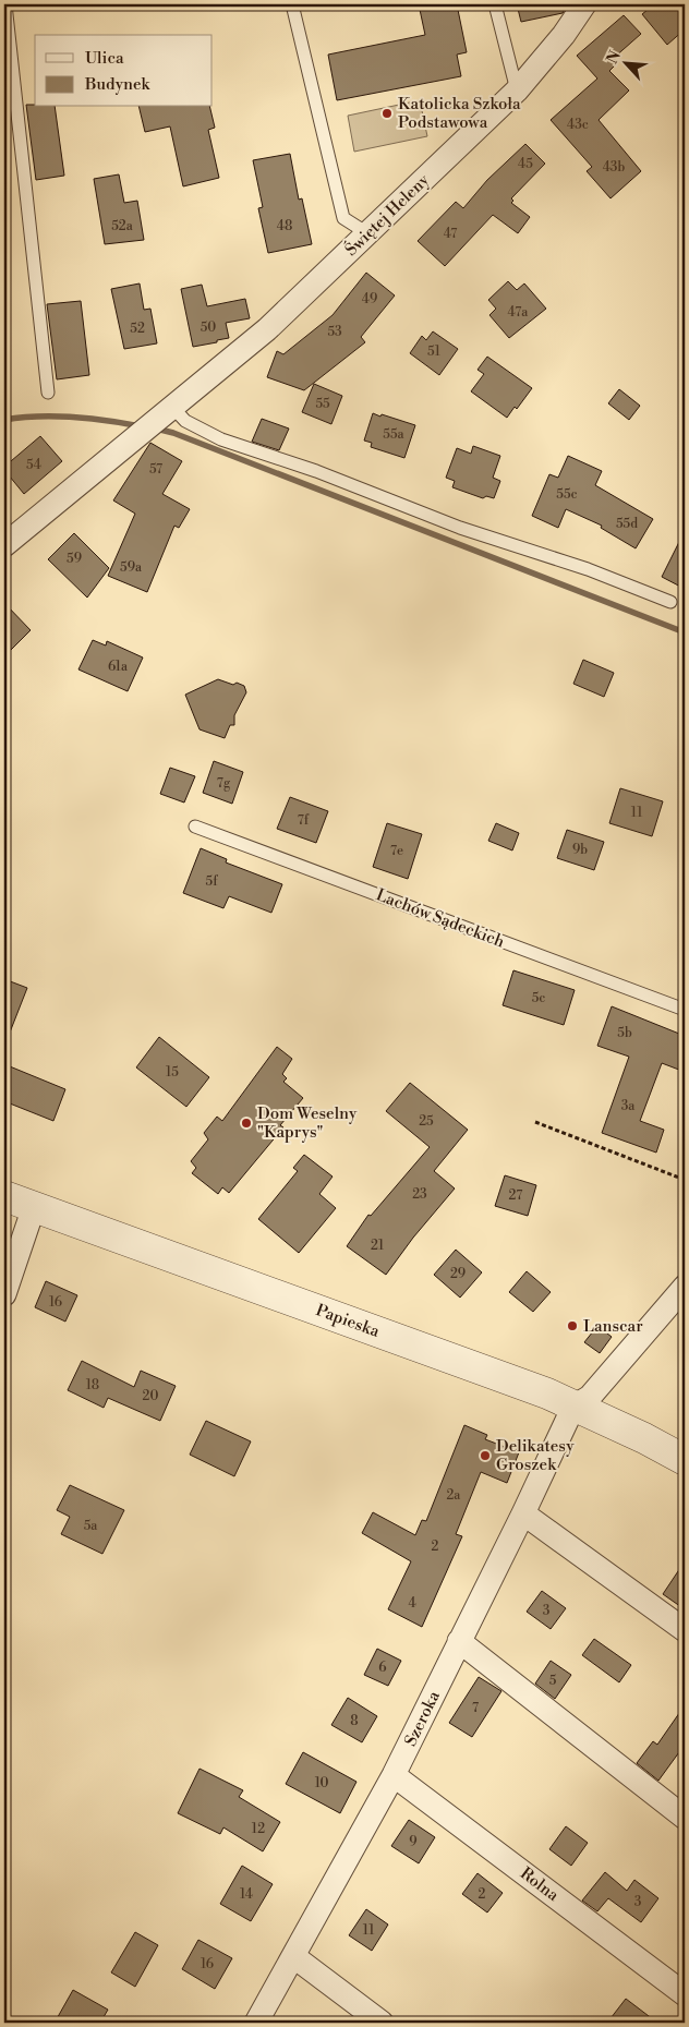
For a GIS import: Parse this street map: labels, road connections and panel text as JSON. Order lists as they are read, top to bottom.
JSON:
{
  "streets": {
    "street": [
      "Świętej Heleny",
      "Papieska",
      "Szeroka",
      "Rolna"
    ],
    "lane": ["Lachów Sądeckich"]
  },
  "crossings": [
    ["Papieska", "Szeroka"],
    ["Szeroka", "Rolna"]
  ],
  "places": [
    "Katolicka Szkoła Podstawowa",
    "Dom Weselny \"Kaprys\"",
    "Lanscar",
    "Delikatesy Groszek"
  ],
  "house_numbers": [
    "43c",
    "45",
    "43b",
    "52a",
    "48",
    "47",
    "49",
    "47a",
    "50",
    "52",
    "53",
    "51",
    "55",
    "55a",
    "54",
    "57",
    "55c",
    "55d",
    "59",
    "59a",
    "61a",
    "7g",
    "11",
    "7f",
    "9b",
    "7e",
    "5f",
    "5c",
    "5b",
    "15",
    "3a",
    "25",
    "23",
    "27",
    "21",
    "29",
    "16",
    "18",
    "20",
    "2a",
    "5a",
    "2",
    "4",
    "3",
    "6",
    "5",
    "7",
    "8",
    "10",
    "12",
    "9",
    "14",
    "2",
    "3",
    "11",
    "16"
  ],
  "legend": ["Ulica", "Budynek"],
  "north": "top left"
}
